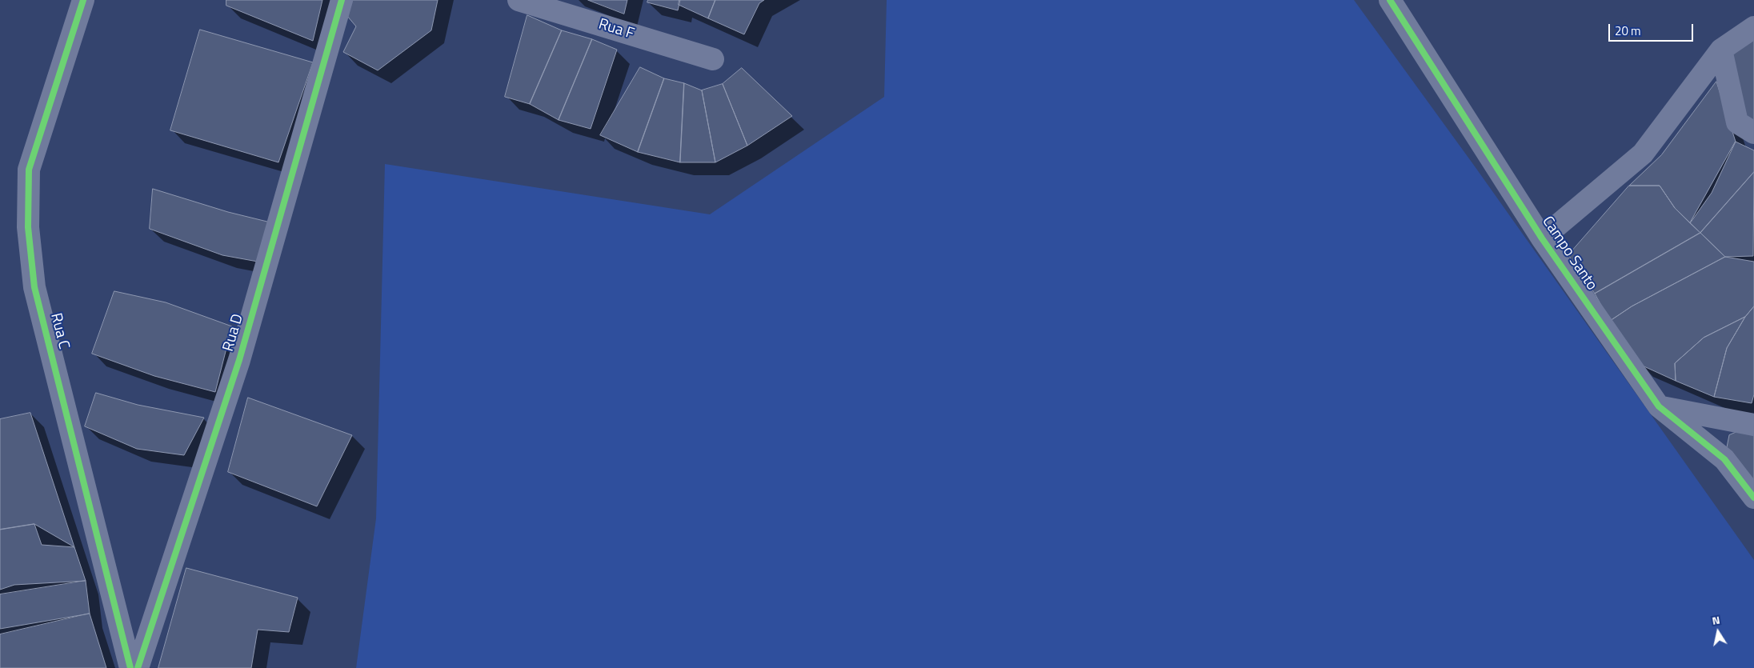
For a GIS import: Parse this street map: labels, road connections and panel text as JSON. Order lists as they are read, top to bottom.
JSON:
{
  "streets": {
    "street": [
      "Rua F",
      "Campo Santo",
      "Rua C",
      "Rua D"
    ]
  },
  "scale_bar": "20 m",
  "north": "top"
}
